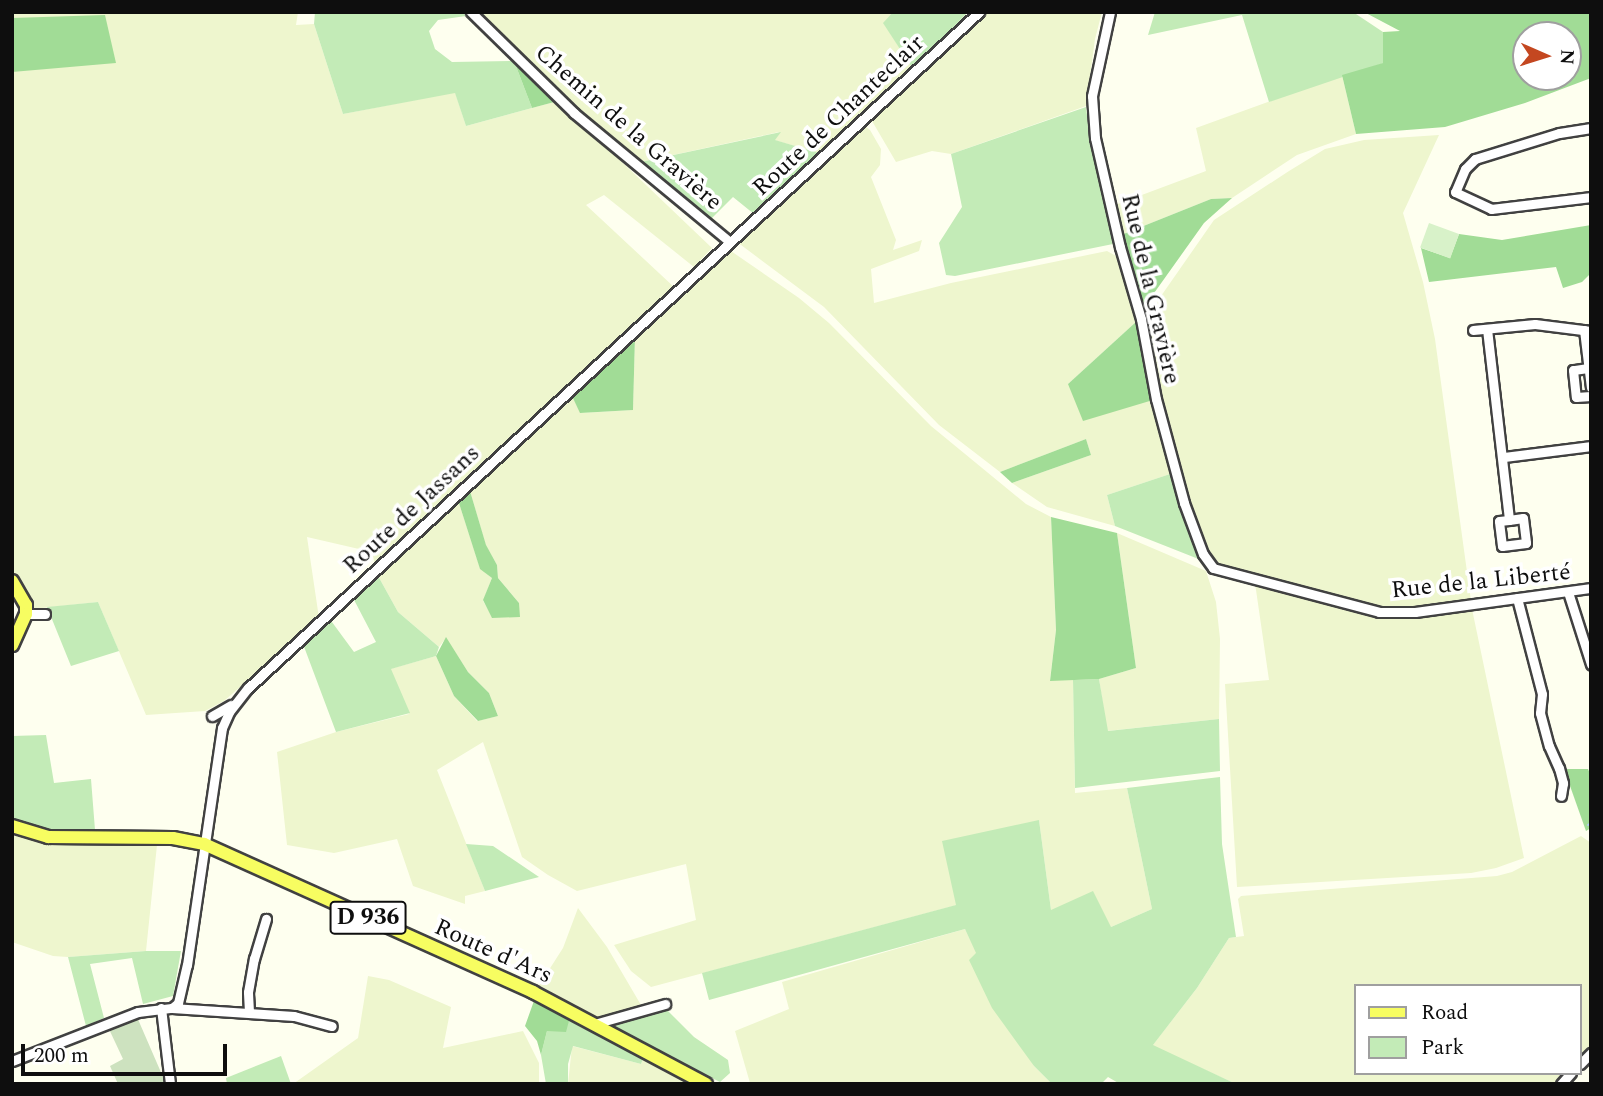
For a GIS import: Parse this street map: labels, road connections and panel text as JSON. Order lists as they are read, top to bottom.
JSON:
{
  "streets": {
    "main road": ["D 936", "Route d'Ars"],
    "street": [
      "Route de Chanteclair",
      "Chemin de la Gravière",
      "Rue de la Gravière",
      "Route de Jassans",
      "Rue de la Liberté"
    ]
  },
  "crossings": [
    ["Route de Chanteclair", "Chemin de la Gravière"],
    ["Route de Chanteclair", "Route de Jassans"],
    ["Chemin de la Gravière", "Route de Jassans"],
    ["Rue de la Gravière", "Rue de la Liberté"],
    ["Route de Jassans", "Route d'Ars"]
  ],
  "legend": ["Road", "Park"],
  "scale_bar": "200 m",
  "north": "right"
}
